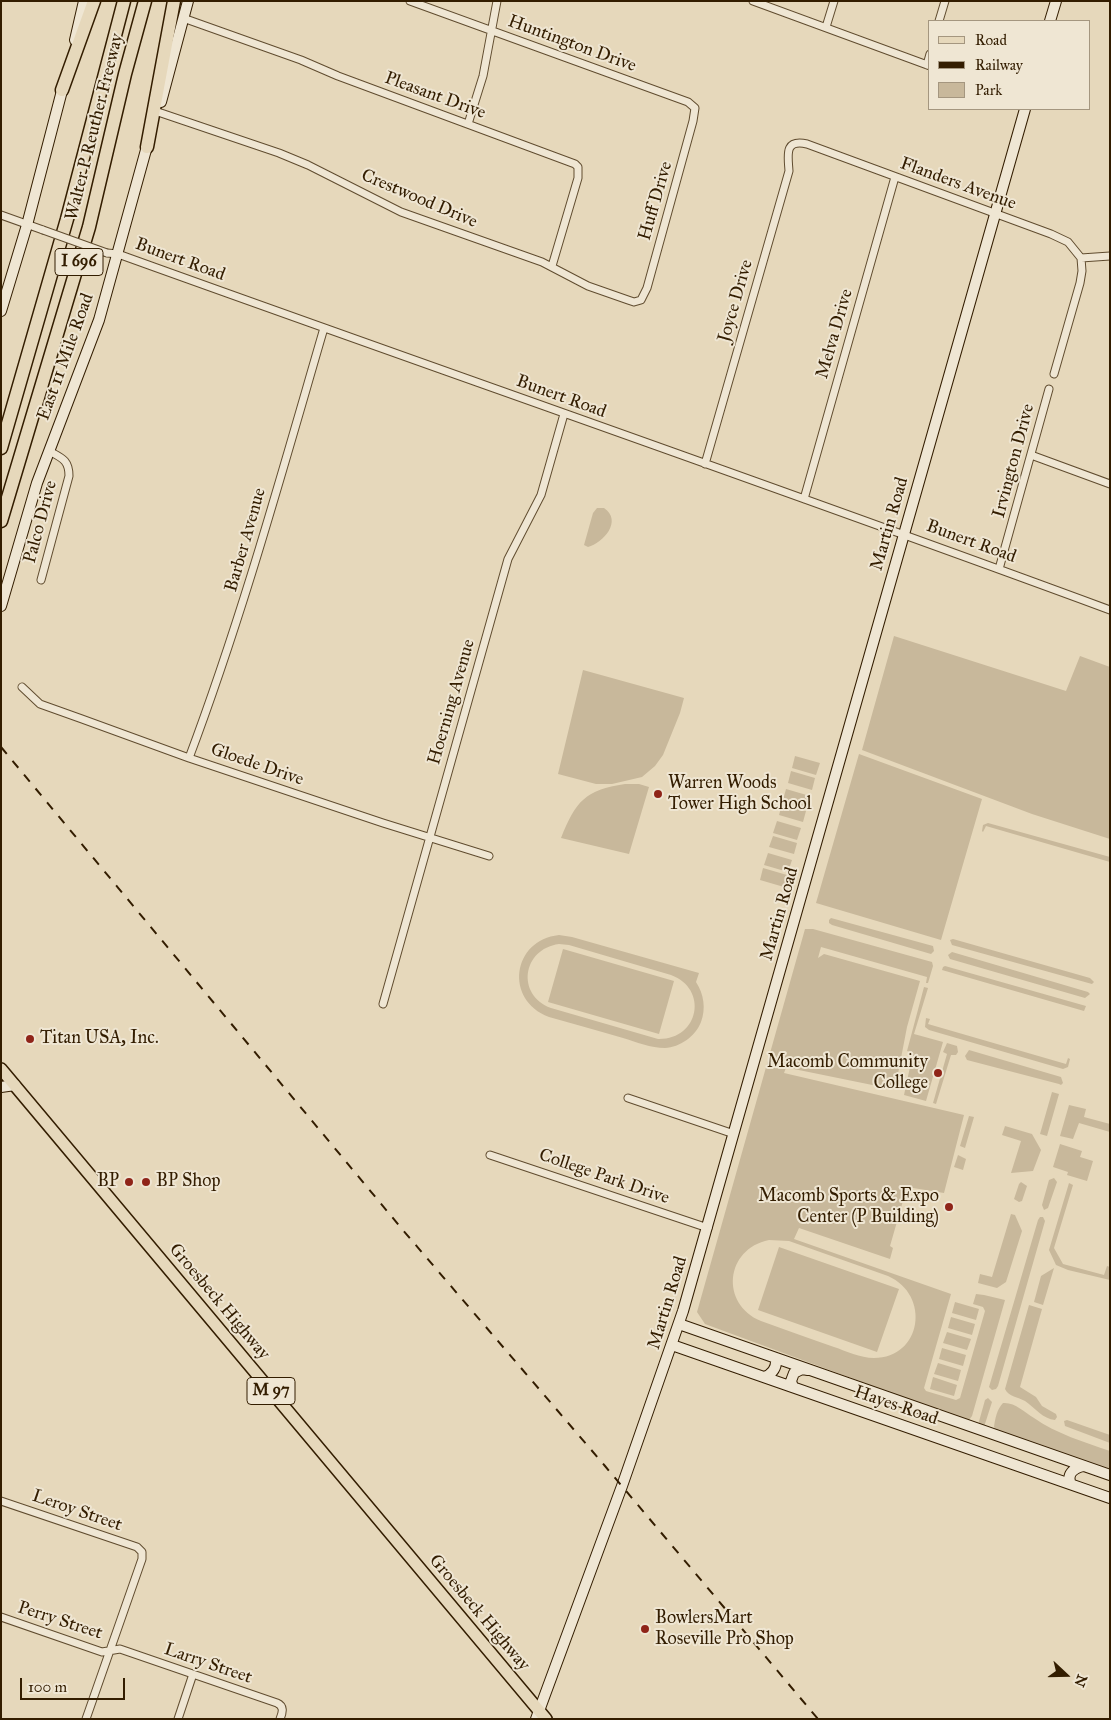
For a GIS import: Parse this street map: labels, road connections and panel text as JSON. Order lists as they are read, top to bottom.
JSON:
{
  "streets": {
    "highway": ["Walter P Reuther Freeway", "I 696"],
    "main road": ["Groesbeck Highway", "M 97"],
    "street": [
      "Huntington Drive",
      "Pleasant Drive",
      "Flanders Avenue",
      "Crestwood Drive",
      "Huff Drive",
      "Bunert Road",
      "Joyce Drive",
      "Melva Drive",
      "East 11 Mile Road",
      "Irvington Drive",
      "Palco Drive",
      "Martin Road",
      "Barber Avenue",
      "Hoerning Avenue",
      "Gloede Drive",
      "College Park Drive",
      "Hayes Road",
      "Leroy Street",
      "Perry Street",
      "Larry Street"
    ]
  },
  "crossings": [
    ["Huntington Drive", "Huff Drive"],
    ["Pleasant Drive", "Crestwood Drive"],
    ["Pleasant Drive", "East 11 Mile Road"],
    ["Flanders Avenue", "Joyce Drive"],
    ["Flanders Avenue", "Melva Drive"],
    ["Flanders Avenue", "Martin Road"],
    ["Crestwood Drive", "Huff Drive"],
    ["Crestwood Drive", "East 11 Mile Road"],
    ["Bunert Road", "Joyce Drive"],
    ["Bunert Road", "Melva Drive"],
    ["Bunert Road", "East 11 Mile Road"],
    ["Bunert Road", "Irvington Drive"],
    ["Bunert Road", "Martin Road"],
    ["Bunert Road", "Barber Avenue"],
    ["Bunert Road", "Hoerning Avenue"],
    ["East 11 Mile Road", "Palco Drive"],
    ["Martin Road", "College Park Drive"],
    ["Martin Road", "Groesbeck Highway"],
    ["Martin Road", "Hayes Road"],
    ["Barber Avenue", "Gloede Drive"],
    ["Hoerning Avenue", "Gloede Drive"],
    ["Leroy Street", "Perry Street"],
    ["Leroy Street", "Larry Street"],
    ["Perry Street", "Larry Street"]
  ],
  "places": [
    "Warren Woods Tower High School",
    "Titan USA, Inc.",
    "Macomb Community College",
    "BP",
    "BP Shop",
    "Macomb Sports & Expo Center (P Building)",
    "BowlersMart Roseville Pro Shop"
  ],
  "legend": ["Road", "Railway", "Park"],
  "scale_bar": "100 m",
  "north": "right"
}
